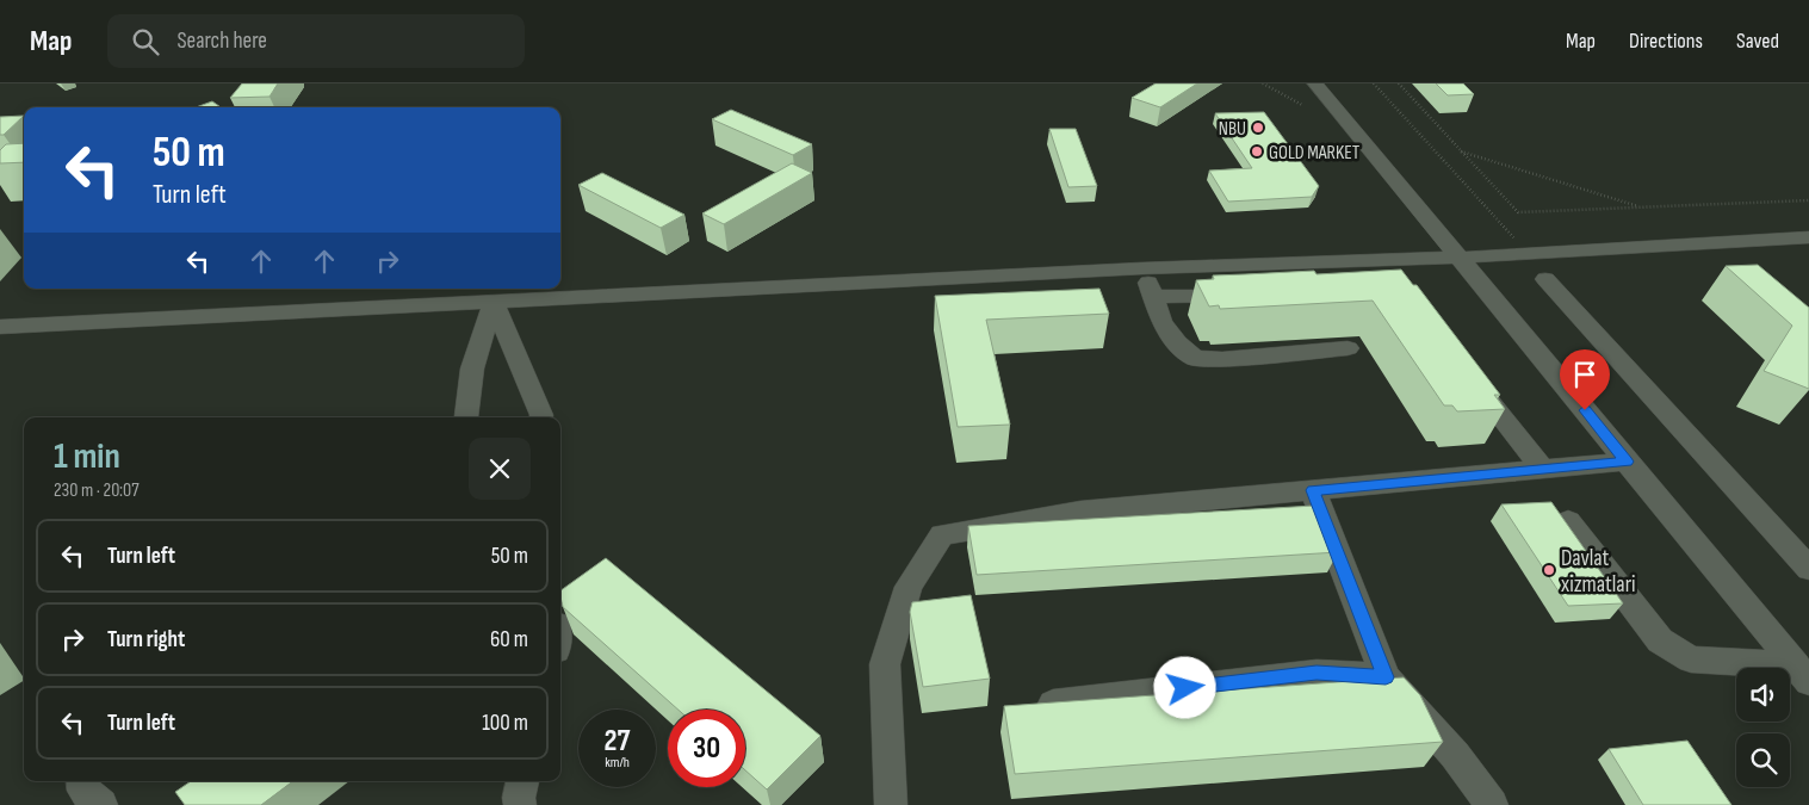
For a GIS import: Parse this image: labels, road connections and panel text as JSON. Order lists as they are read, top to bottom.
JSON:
{
  "places": ["NBU", "GOLD MARKET", "Davlat xizmatlari"],
  "page": {
    "header": "Map",
    "search": "Search here",
    "nav": ["Map", "Directions", "Saved"],
    "turn": ["50 m", "Turn left"],
    "heading": ["1 min", "230 m · 20:07"],
    "list": [
      {
        "name": "Turn left",
        "value": "50 m"
      },
      {
        "name": "Turn right",
        "value": "60 m"
      },
      {
        "name": "Turn left",
        "value": "100 m"
      }
    ],
    "speed": "27 km/h",
    "limit": "30"
  }
}
